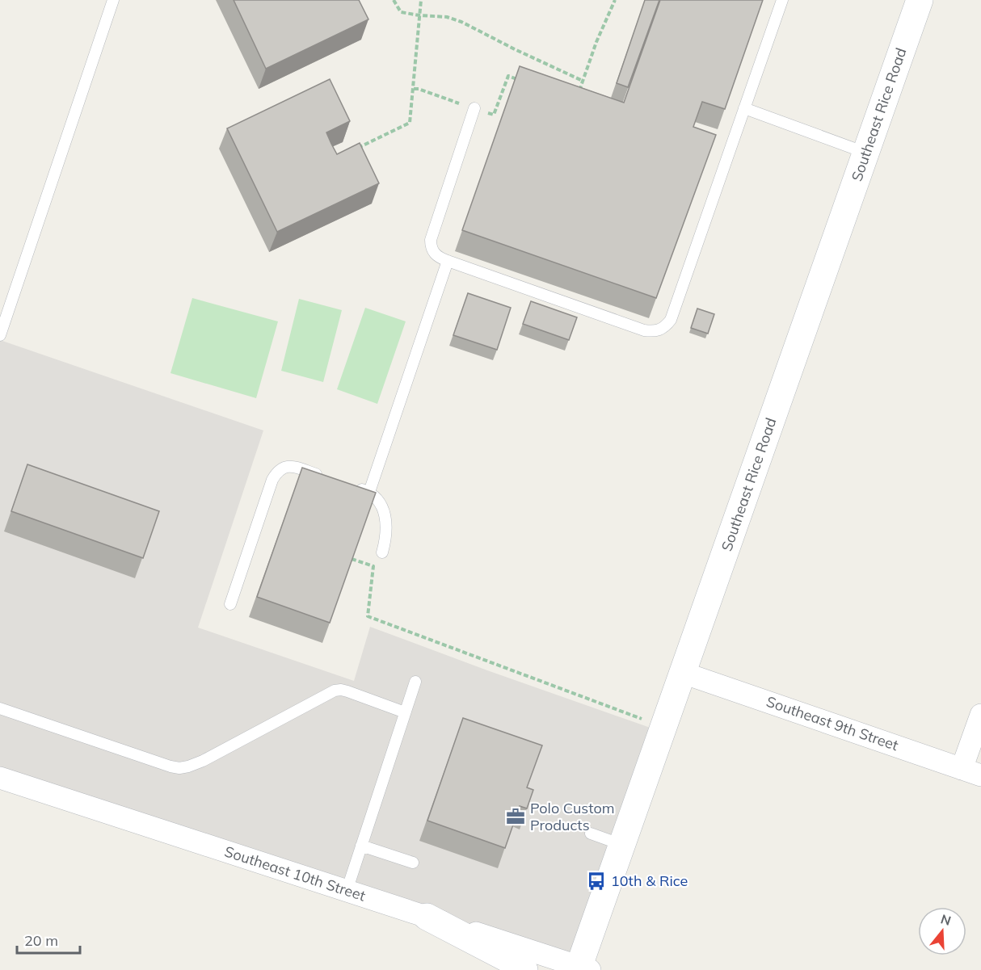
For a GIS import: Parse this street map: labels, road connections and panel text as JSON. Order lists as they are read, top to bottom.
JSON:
{
  "streets": {
    "street": ["Southeast Rice Road", "Southeast 9th Street", "Southeast 10th Street"]
  },
  "crossings": [
    ["Southeast Rice Road", "Southeast 9th Street"],
    ["Southeast Rice Road", "Southeast 10th Street"]
  ],
  "places": {
    "office": ["Polo Custom Products"],
    "bus stop": ["10th & Rice"]
  },
  "scale_bar": "20 m",
  "north": "top"
}
